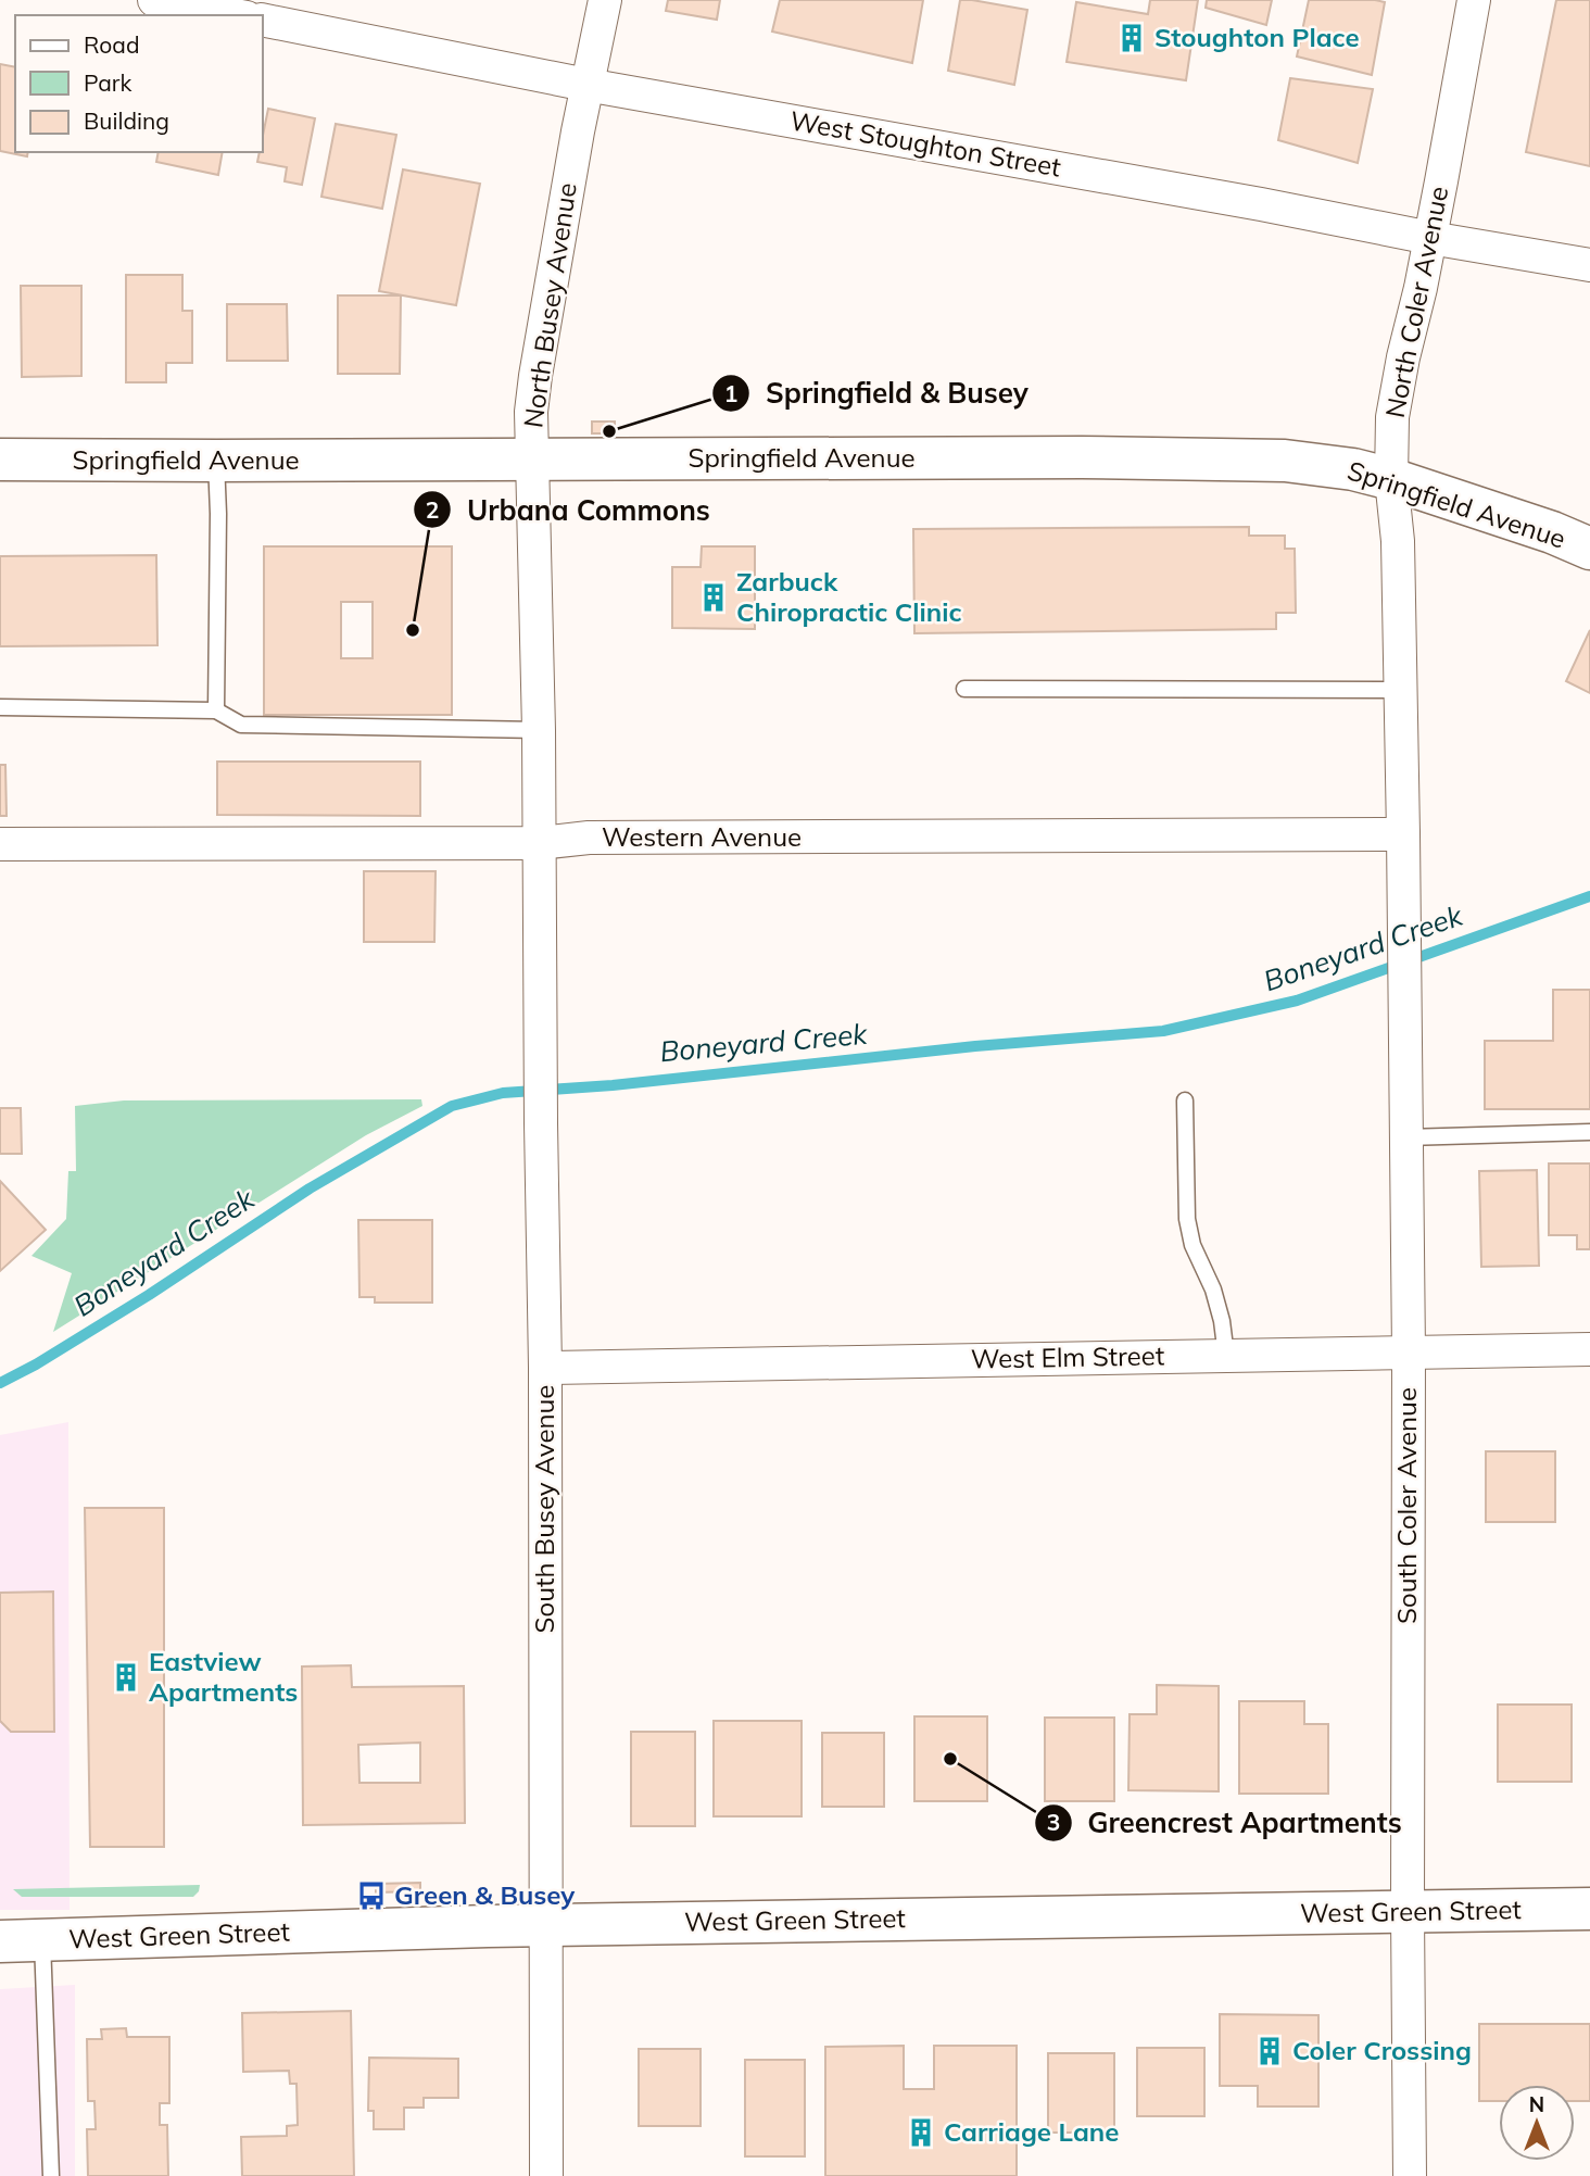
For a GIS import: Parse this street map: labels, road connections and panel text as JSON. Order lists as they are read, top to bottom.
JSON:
{
  "streets": {
    "street": [
      "West Stoughton Street",
      "North Coler Avenue",
      "North Busey Avenue",
      "Springfield Avenue",
      "Western Avenue",
      "West Elm Street",
      "South Coler Avenue",
      "South Busey Avenue",
      "West Green Street"
    ]
  },
  "crossings": [
    ["West Stoughton Street", "North Coler Avenue"],
    ["West Stoughton Street", "North Busey Avenue"],
    ["North Coler Avenue", "Springfield Avenue"],
    ["North Coler Avenue", "Western Avenue"],
    ["North Coler Avenue", "South Coler Avenue"],
    ["North Busey Avenue", "Springfield Avenue"],
    ["North Busey Avenue", "Western Avenue"],
    ["North Busey Avenue", "South Busey Avenue"],
    ["Western Avenue", "South Coler Avenue"],
    ["Western Avenue", "South Busey Avenue"],
    ["West Elm Street", "South Coler Avenue"],
    ["West Elm Street", "South Busey Avenue"],
    ["South Coler Avenue", "West Green Street"],
    ["South Busey Avenue", "West Green Street"]
  ],
  "water": ["Boneyard Creek"],
  "places": {
    "building": [
      "Stoughton Place",
      "Zarbuck Chiropractic Clinic",
      "Eastview Apartments",
      "Coler Crossing",
      "Carriage Lane"
    ],
    "other": ["Springfield & Busey", "Urbana Commons", "Greencrest Apartments"],
    "bus stop": ["Green & Busey"]
  },
  "legend": ["Road", "Park", "Building"],
  "north": "top"
}
